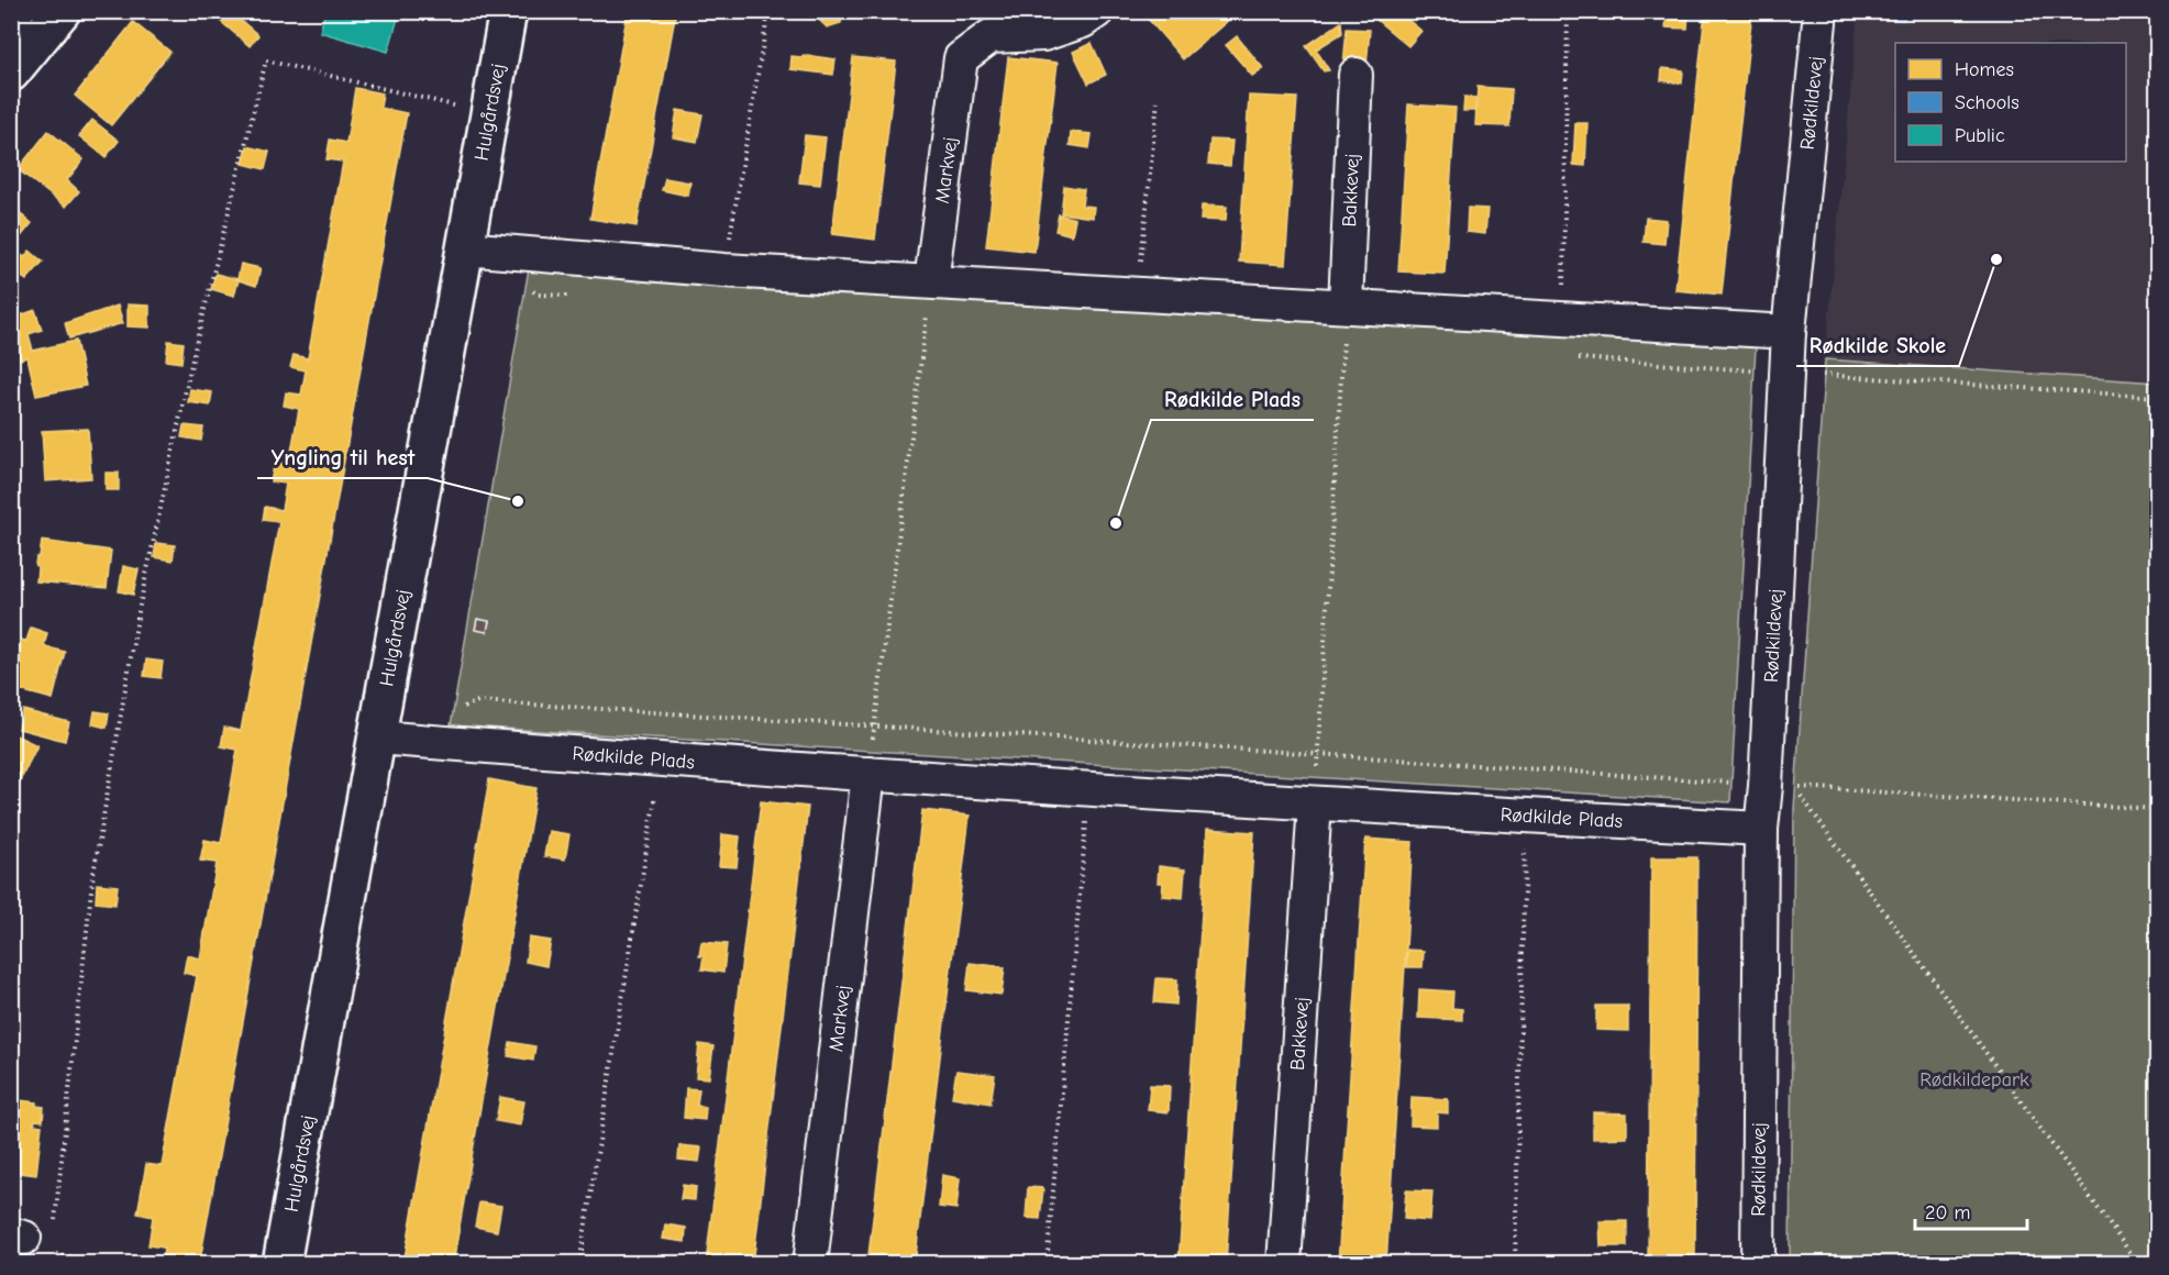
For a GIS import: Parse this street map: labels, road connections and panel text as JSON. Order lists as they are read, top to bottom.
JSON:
{
  "streets": {
    "main road": ["Hulgårdsvej"],
    "street": [
      "Rødkildevej",
      "Markvej",
      "Bakkevej",
      "Rødkilde Plads"
    ]
  },
  "crossings": [
    ["Rødkildevej", "Rødkilde Plads"],
    ["Hulgårdsvej", "Rødkilde Plads"],
    ["Markvej", "Rødkilde Plads"],
    ["Bakkevej", "Rødkilde Plads"]
  ],
  "parks": ["Rødkildepark"],
  "places": ["Rødkilde Skole", "Yngling til hest", "Rødkilde Plads"],
  "legend": ["Homes", "Schools", "Public"],
  "scale_bar": "20 m"
}
